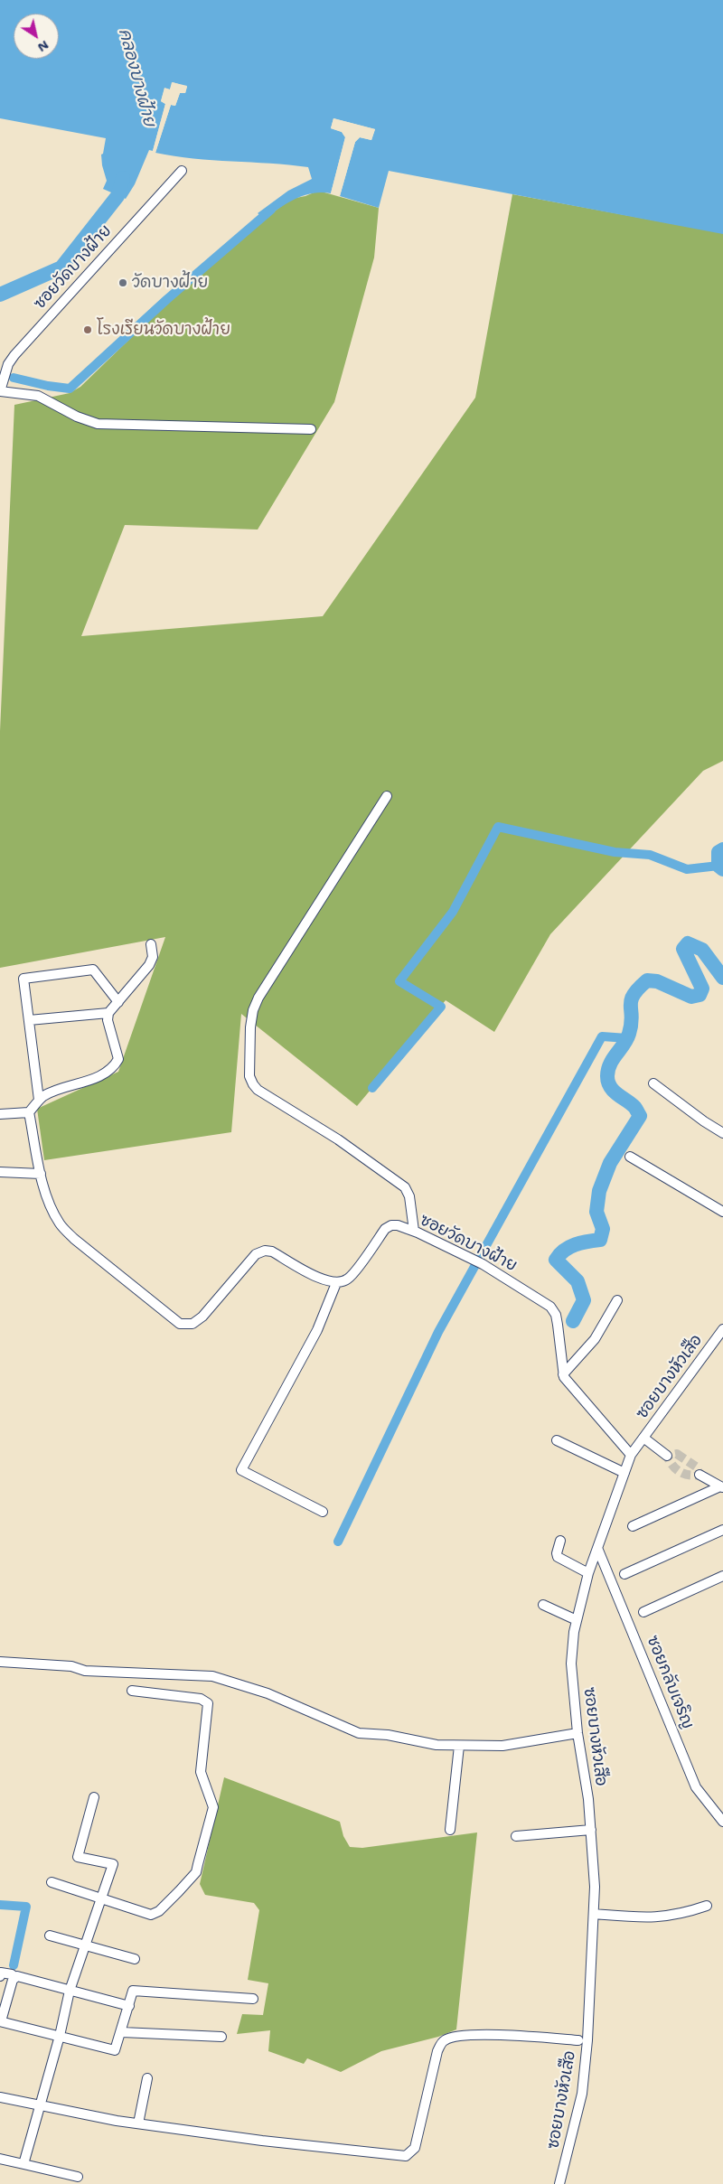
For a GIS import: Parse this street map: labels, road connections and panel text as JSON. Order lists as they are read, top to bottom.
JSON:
{
  "streets": {
    "street": ["ซอยวัดบางฝ้าย", "ซอยบางหัวเสือ", "ซอยกลับเจริญ"]
  },
  "crossings": [
    ["ซอยบางหัวเสือ", "ซอยกลับเจริญ"]
  ],
  "water": ["คลองบางฝ้าย"],
  "places": ["วัดบางฝ้าย", "โรงเรียนวัดบางฝ้าย"],
  "north": "bottom right"
}
